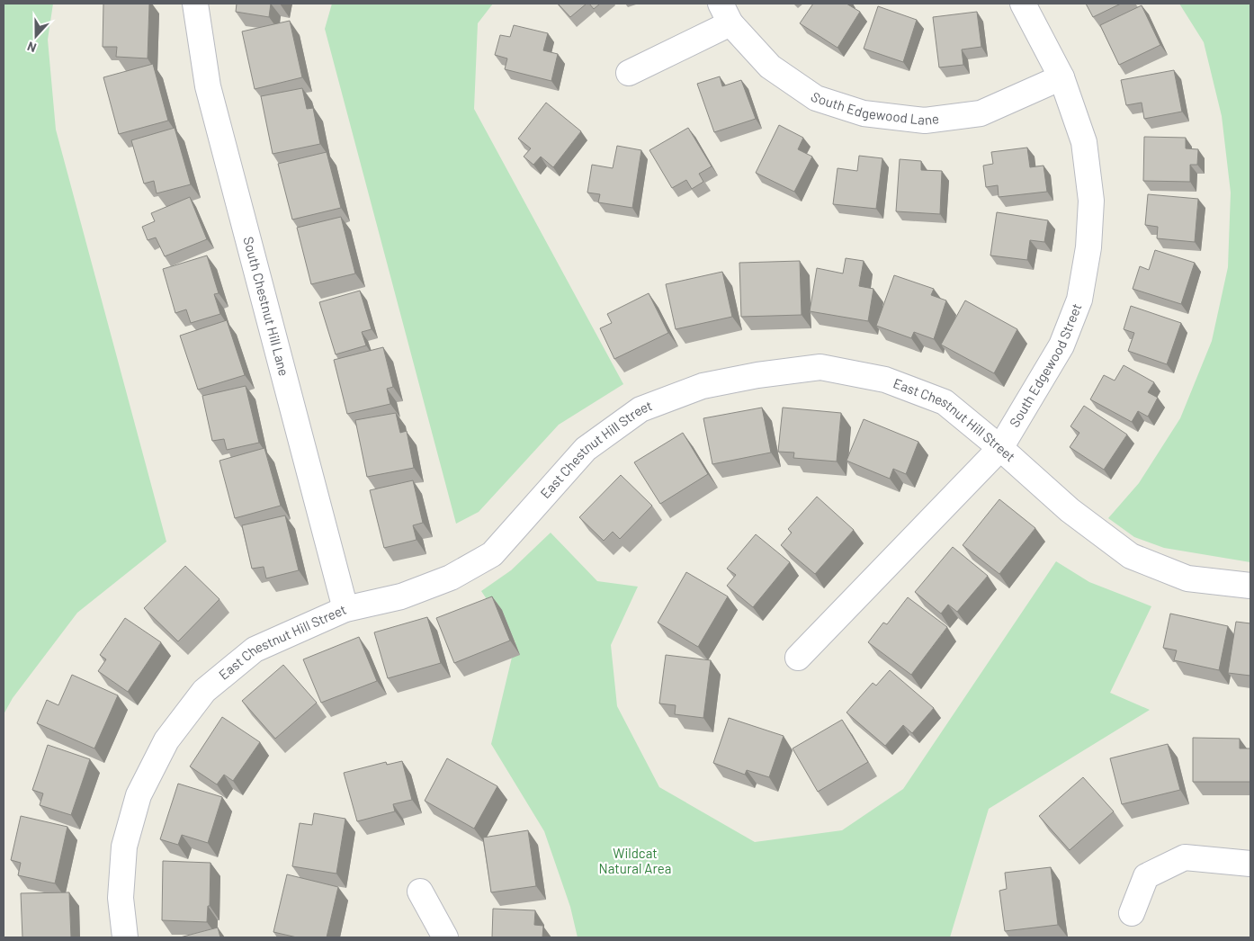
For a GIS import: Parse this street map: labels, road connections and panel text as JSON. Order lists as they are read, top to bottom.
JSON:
{
  "streets": {
    "street": [
      "South Edgewood Lane",
      "South Chestnut Hill Lane",
      "South Edgewood Street",
      "East Chestnut Hill Street"
    ]
  },
  "crossings": [
    ["South Edgewood Lane", "South Edgewood Street"],
    ["South Chestnut Hill Lane", "East Chestnut Hill Street"],
    ["South Edgewood Street", "East Chestnut Hill Street"]
  ],
  "parks": ["Wildcat Natural Area"],
  "north": "bottom"
}
